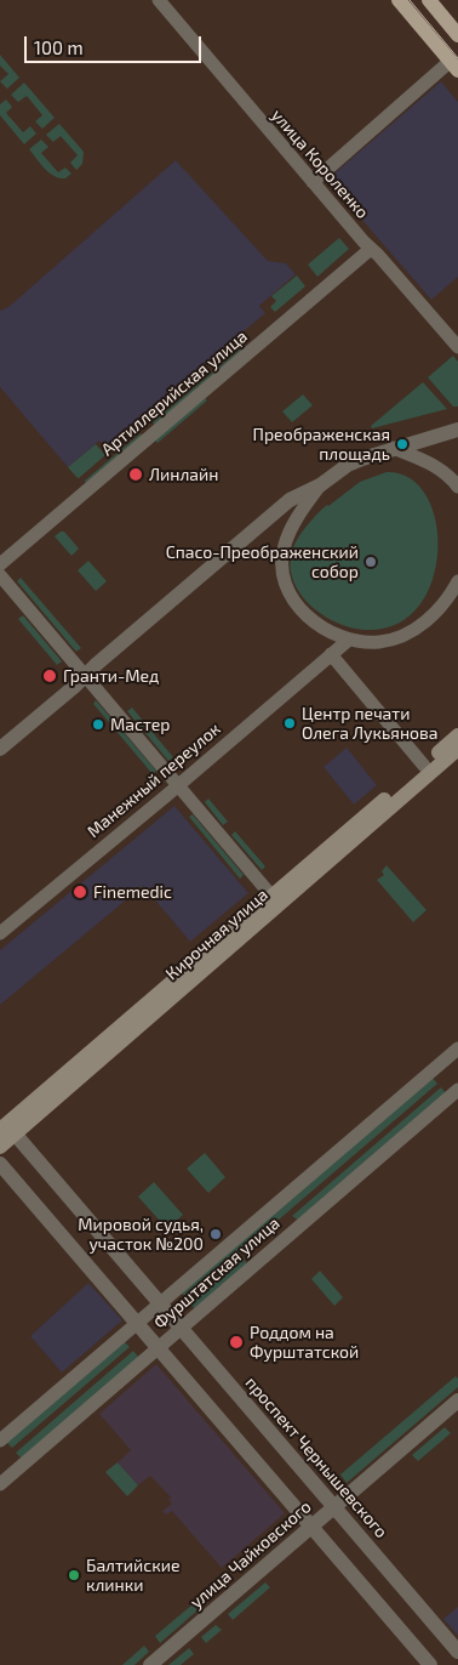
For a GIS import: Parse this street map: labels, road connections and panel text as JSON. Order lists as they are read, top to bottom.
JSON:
{
  "streets": {
    "main road": ["Кирочная улица"],
    "street": [
      "улица Короленко",
      "Артиллерийская улица",
      "Манежный переулок",
      "Фурштатская улица",
      "проспект Чернышевского",
      "улица Чайковского"
    ]
  },
  "crossings": [
    ["улица Короленко", "Артиллерийская улица"],
    ["Кирочная улица", "проспект Чернышевского"],
    ["Фурштатская улица", "проспект Чернышевского"],
    ["проспект Чернышевского", "улица Чайковского"]
  ],
  "places": [
    "Преображенская площадь",
    "Линлайн",
    "Спасо-Преображенский собор",
    "Гранти-Мед",
    "Центр печати Олега Лукьянова",
    "Мастер",
    "Finemedic",
    "Мировой судья, участок №200",
    "Роддом на Фурштатской",
    "Балтийские клинки"
  ],
  "scale_bar": "100 m"
}
